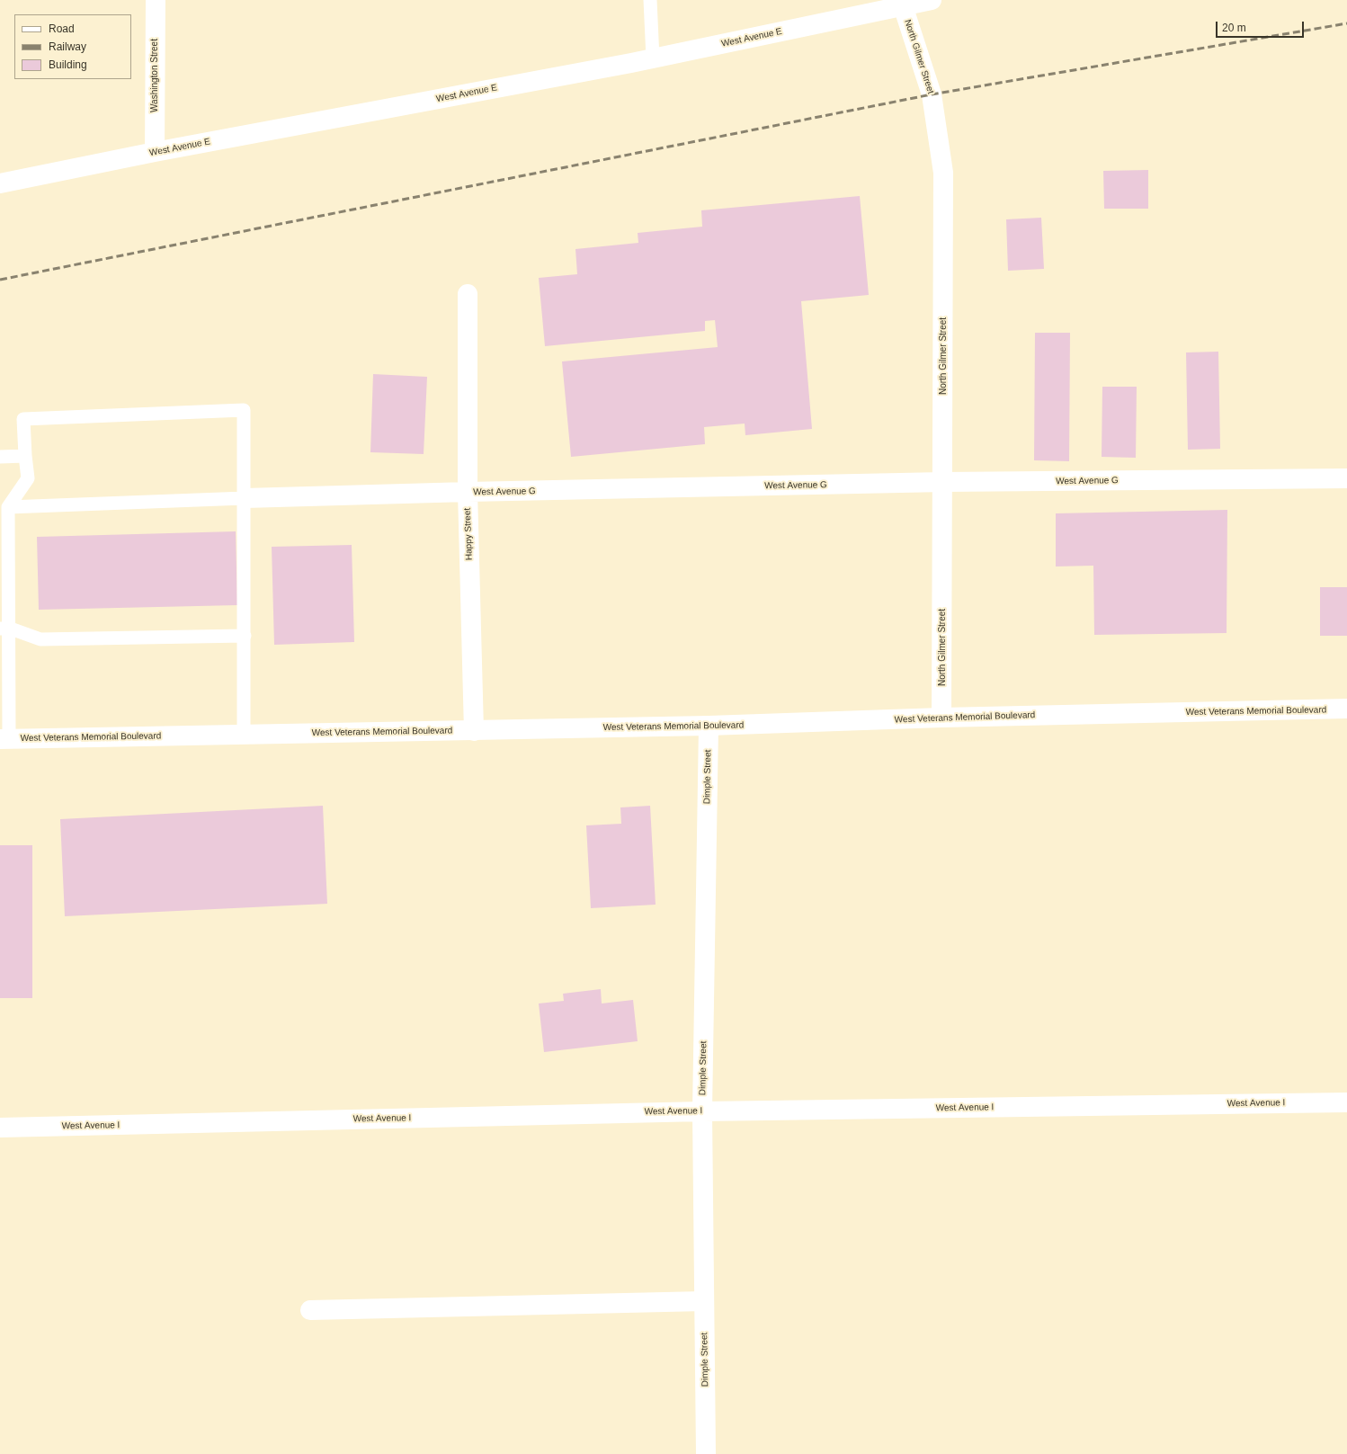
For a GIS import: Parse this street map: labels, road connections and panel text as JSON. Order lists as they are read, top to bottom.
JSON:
{
  "streets": {
    "street": [
      "West Avenue E",
      "North Gilmer Street",
      "Washington Street",
      "West Avenue G",
      "Happy Street",
      "West Veterans Memorial Boulevard",
      "Dimple Street",
      "West Avenue I"
    ]
  },
  "crossings": [
    ["West Avenue E", "North Gilmer Street"],
    ["West Avenue E", "Washington Street"],
    ["North Gilmer Street", "West Avenue G"],
    ["North Gilmer Street", "West Veterans Memorial Boulevard"],
    ["West Avenue G", "Happy Street"],
    ["Happy Street", "West Veterans Memorial Boulevard"],
    ["West Veterans Memorial Boulevard", "Dimple Street"],
    ["Dimple Street", "West Avenue I"]
  ],
  "legend": ["Road", "Railway", "Building"],
  "scale_bar": "20 m"
}
